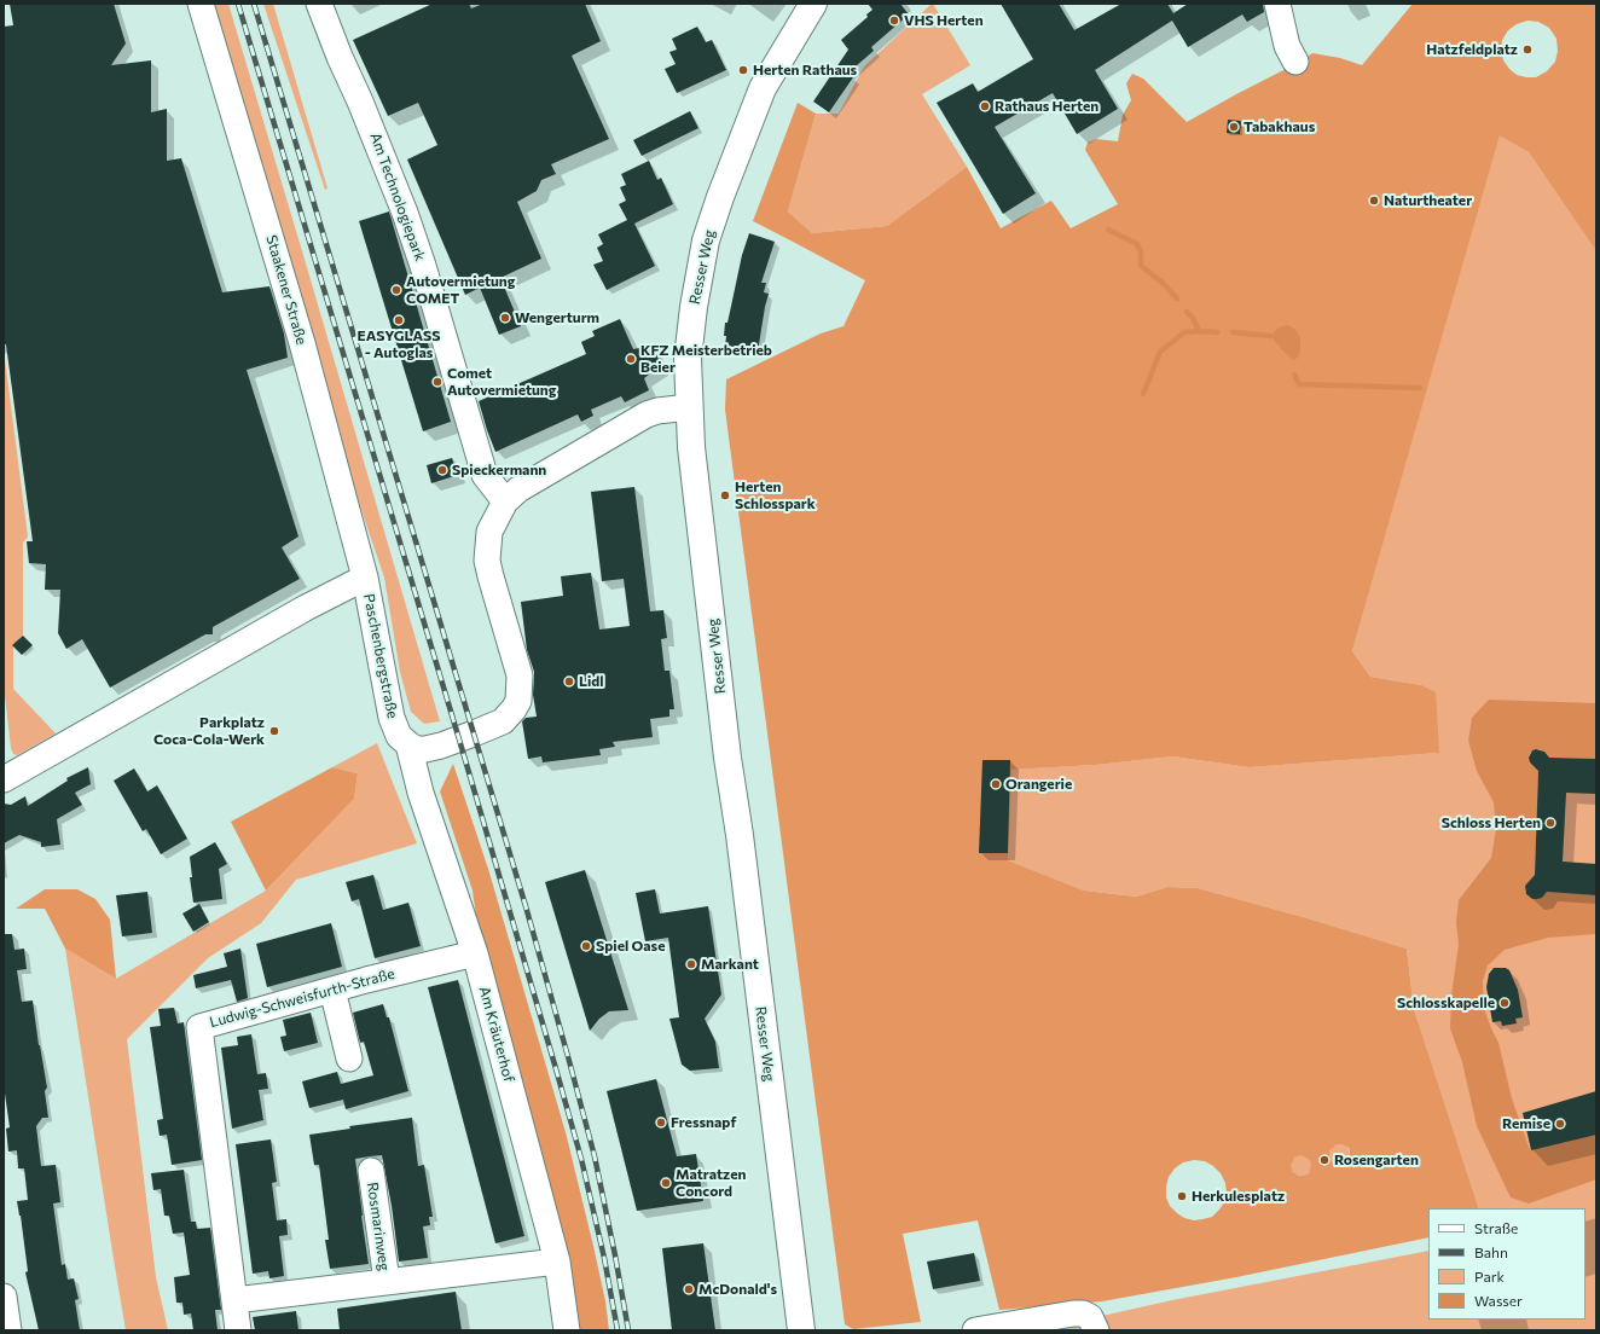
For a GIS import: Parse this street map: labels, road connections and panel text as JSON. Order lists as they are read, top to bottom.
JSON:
{
  "streets": {
    "main road": ["Resser Weg"],
    "street": [
      "Am Technologiepark",
      "Staakener Straße",
      "Paschenbergstraße",
      "Ludwig-Schweisfurth-Straße",
      "Am Kräuterhof",
      "Rosmarinweg"
    ]
  },
  "crossings": [
    ["Staakener Straße", "Paschenbergstraße"],
    ["Paschenbergstraße", "Am Kräuterhof"],
    ["Ludwig-Schweisfurth-Straße", "Am Kräuterhof"]
  ],
  "places": [
    "VHS Herten",
    "Hatzfeldplatz",
    "Herten Rathaus",
    "Rathaus Herten",
    "Tabakhaus",
    "Naturtheater",
    "Autovermietung COMET",
    "Wengerturm",
    "EASYGLASS - Autoglas",
    "KFZ Meisterbetrieb Beier",
    "Comet Autovermietung",
    "Spieckermann",
    "Herten Schlosspark",
    "Lidl",
    "Parkplatz Coca-Cola-Werk",
    "Orangerie",
    "Schloss Herten",
    "Spiel Oase",
    "Markant",
    "Schlosskapelle",
    "Fressnapf",
    "Remise",
    "Rosengarten",
    "Matratzen Concord",
    "Herkulesplatz",
    "McDonald's"
  ],
  "legend": [
    "Straße",
    "Bahn",
    "Park",
    "Wasser"
  ]
}
